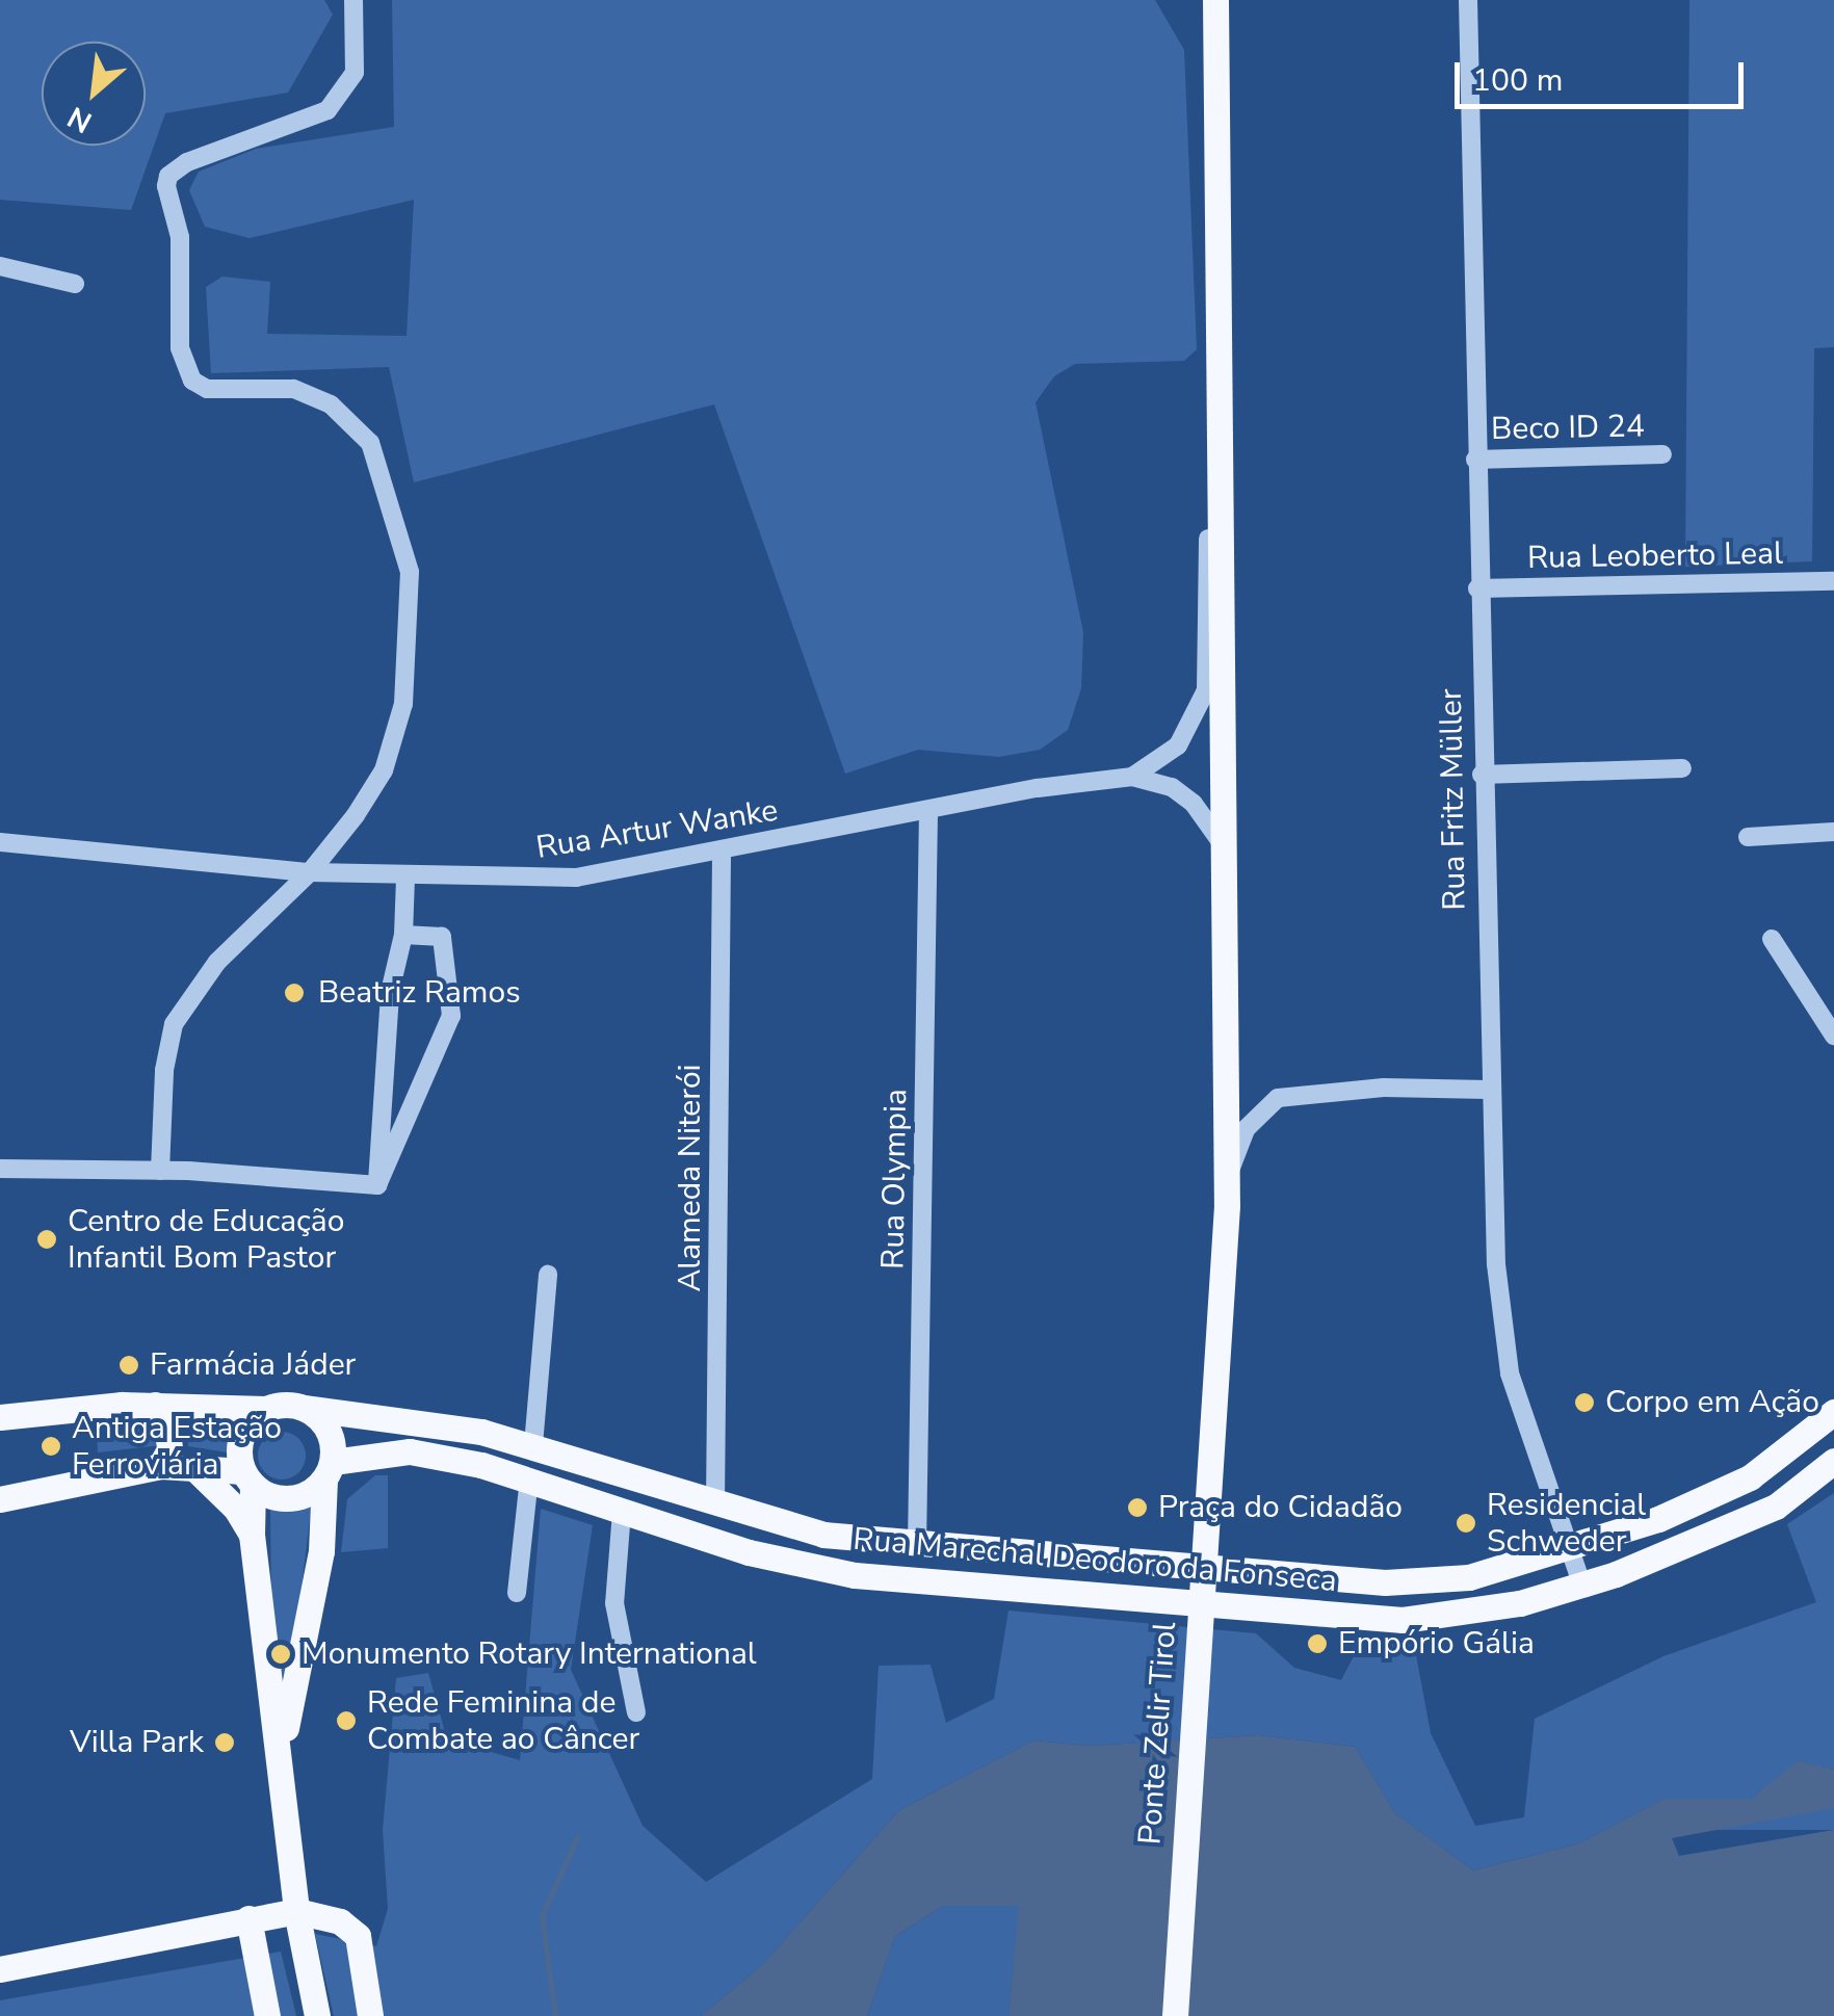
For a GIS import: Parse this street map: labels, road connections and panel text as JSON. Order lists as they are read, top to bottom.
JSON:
{
  "streets": {
    "main road": ["Rua Marechal Deodoro da Fonseca", "Ponte Zelir Tirol"],
    "street": [
      "Beco ID 24",
      "Rua Leoberto Leal",
      "Rua Fritz Müller",
      "Rua Artur Wanke",
      "Alameda Niterói",
      "Rua Olympia"
    ]
  },
  "crossings": [
    ["Beco ID 24", "Rua Fritz Müller"],
    ["Rua Leoberto Leal", "Rua Fritz Müller"],
    ["Rua Fritz Müller", "Rua Marechal Deodoro da Fonseca"],
    ["Rua Artur Wanke", "Alameda Niterói"],
    ["Rua Artur Wanke", "Rua Olympia"],
    ["Rua Artur Wanke", "Ponte Zelir Tirol"],
    ["Alameda Niterói", "Rua Marechal Deodoro da Fonseca"],
    ["Rua Olympia", "Rua Marechal Deodoro da Fonseca"]
  ],
  "places": [
    "Beatriz Ramos",
    "Centro de Educação Infantil Bom Pastor",
    "Farmácia Jáder",
    "Corpo em Ação",
    "Antiga Estação Ferroviária",
    "Praça do Cidadão",
    "Residencial Schweder",
    "Empório Gália",
    "Monumento Rotary International",
    "Rede Feminina de Combate ao Câncer",
    "Villa Park"
  ],
  "scale_bar": "100 m",
  "north": "bottom left"
}
